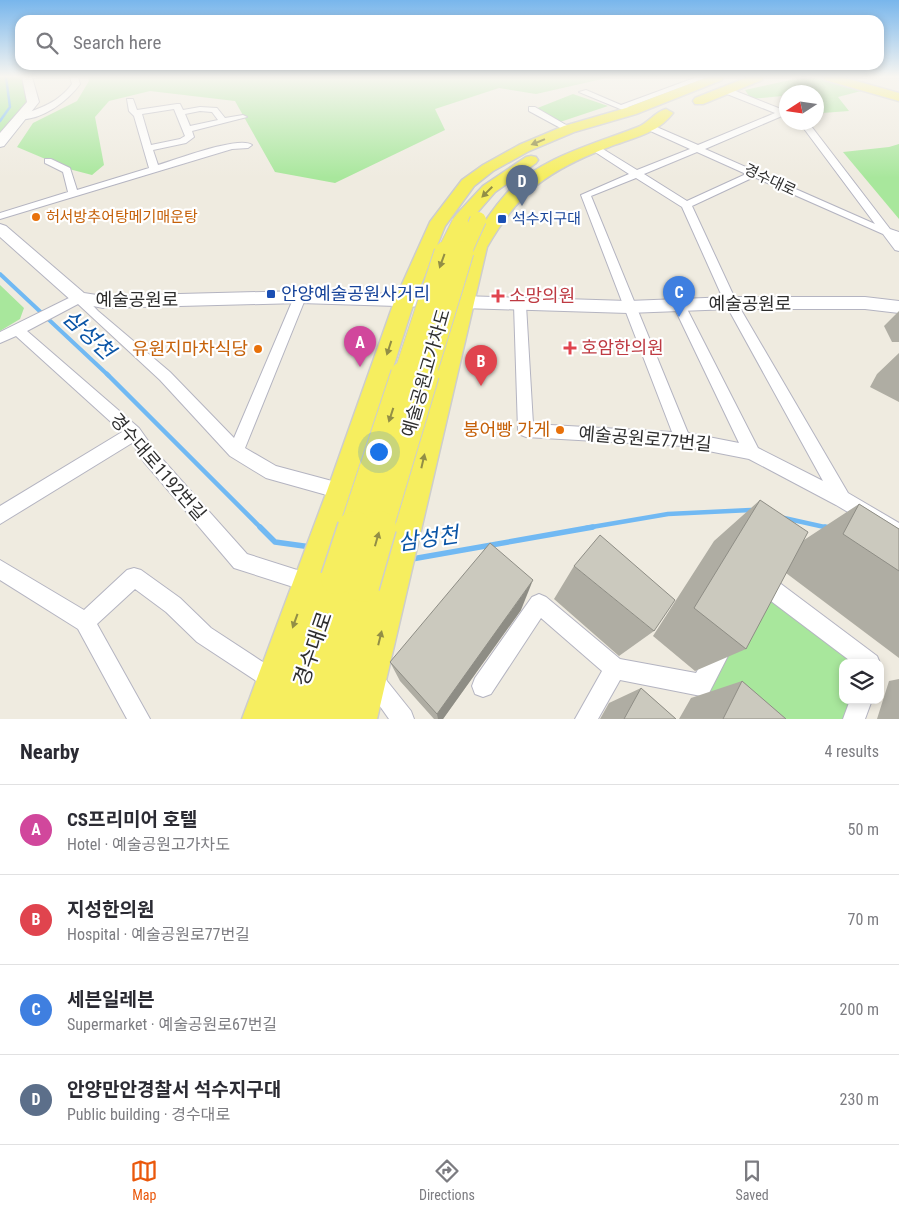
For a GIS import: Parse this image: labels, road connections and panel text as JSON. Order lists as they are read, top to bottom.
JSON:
{
  "streets": {
    "main road": ["경수대로", "예술공원고가차도"],
    "street": ["예술공원로", "예술공원로77번길", "경수대로1192번길"]
  },
  "crossings": [
    ["경수대로", "예술공원고가차도"],
    ["경수대로", "경수대로1192번길"],
    ["예술공원로", "예술공원로77번길"],
    ["예술공원고가차도", "경수대로1192번길"]
  ],
  "water": ["삼성천"],
  "places": {
    "other": ["허서방추어탕메기매운탕", "유원지마차식당", "붕어빵 가게"],
    "transit": ["석수지구대", "안양예술공원사거리"],
    "health": ["소망의원", "호암한의원"]
  },
  "north": "left",
  "page": {
    "search": "Search here",
    "pins": [
      "D",
      "C",
      "A",
      "B"
    ],
    "heading": ["Nearby", "4 results"],
    "list": [
      {
        "mark": "A",
        "name": "CS프리미어 호텔",
        "note": "Hotel · 예술공원고가차도",
        "value": "50 m"
      },
      {
        "mark": "B",
        "name": "지성한의원",
        "note": "Hospital · 예술공원로77번길",
        "value": "70 m"
      },
      {
        "mark": "C",
        "name": "세븐일레븐",
        "note": "Supermarket · 예술공원로67번길",
        "value": "200 m"
      },
      {
        "mark": "D",
        "name": "안양만안경찰서 석수지구대",
        "note": "Public building · 경수대로",
        "value": "230 m"
      }
    ],
    "nav": ["Map", "Directions", "Saved"]
  }
}
